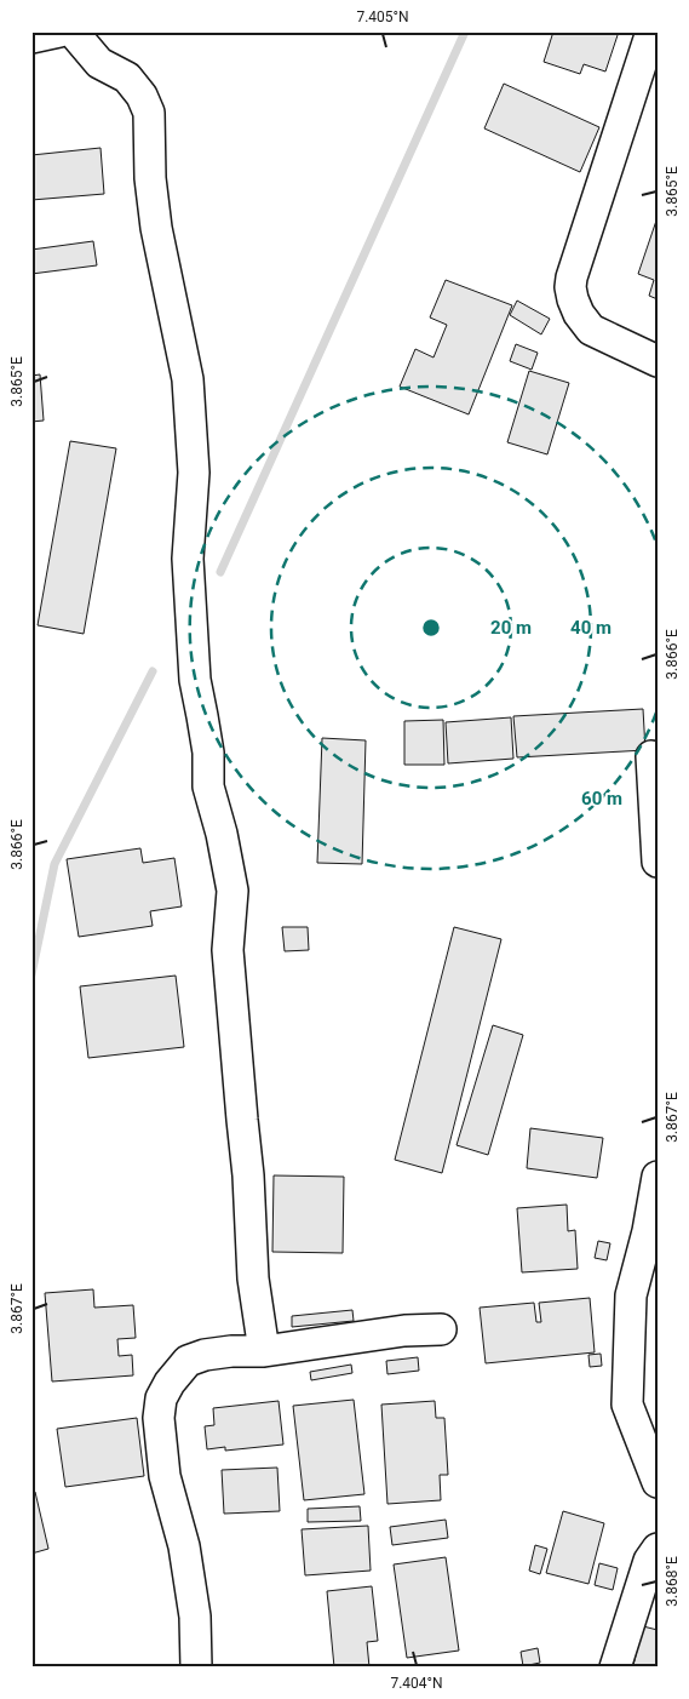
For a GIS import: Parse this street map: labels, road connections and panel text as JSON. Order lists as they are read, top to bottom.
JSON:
{
  "coordinates": [
    "7.405°N",
    "3.865°E",
    "3.866°E",
    "3.867°E",
    "3.868°E",
    "7.404°N"
  ],
  "rings": ["20 m", "40 m", "60 m"]
}
